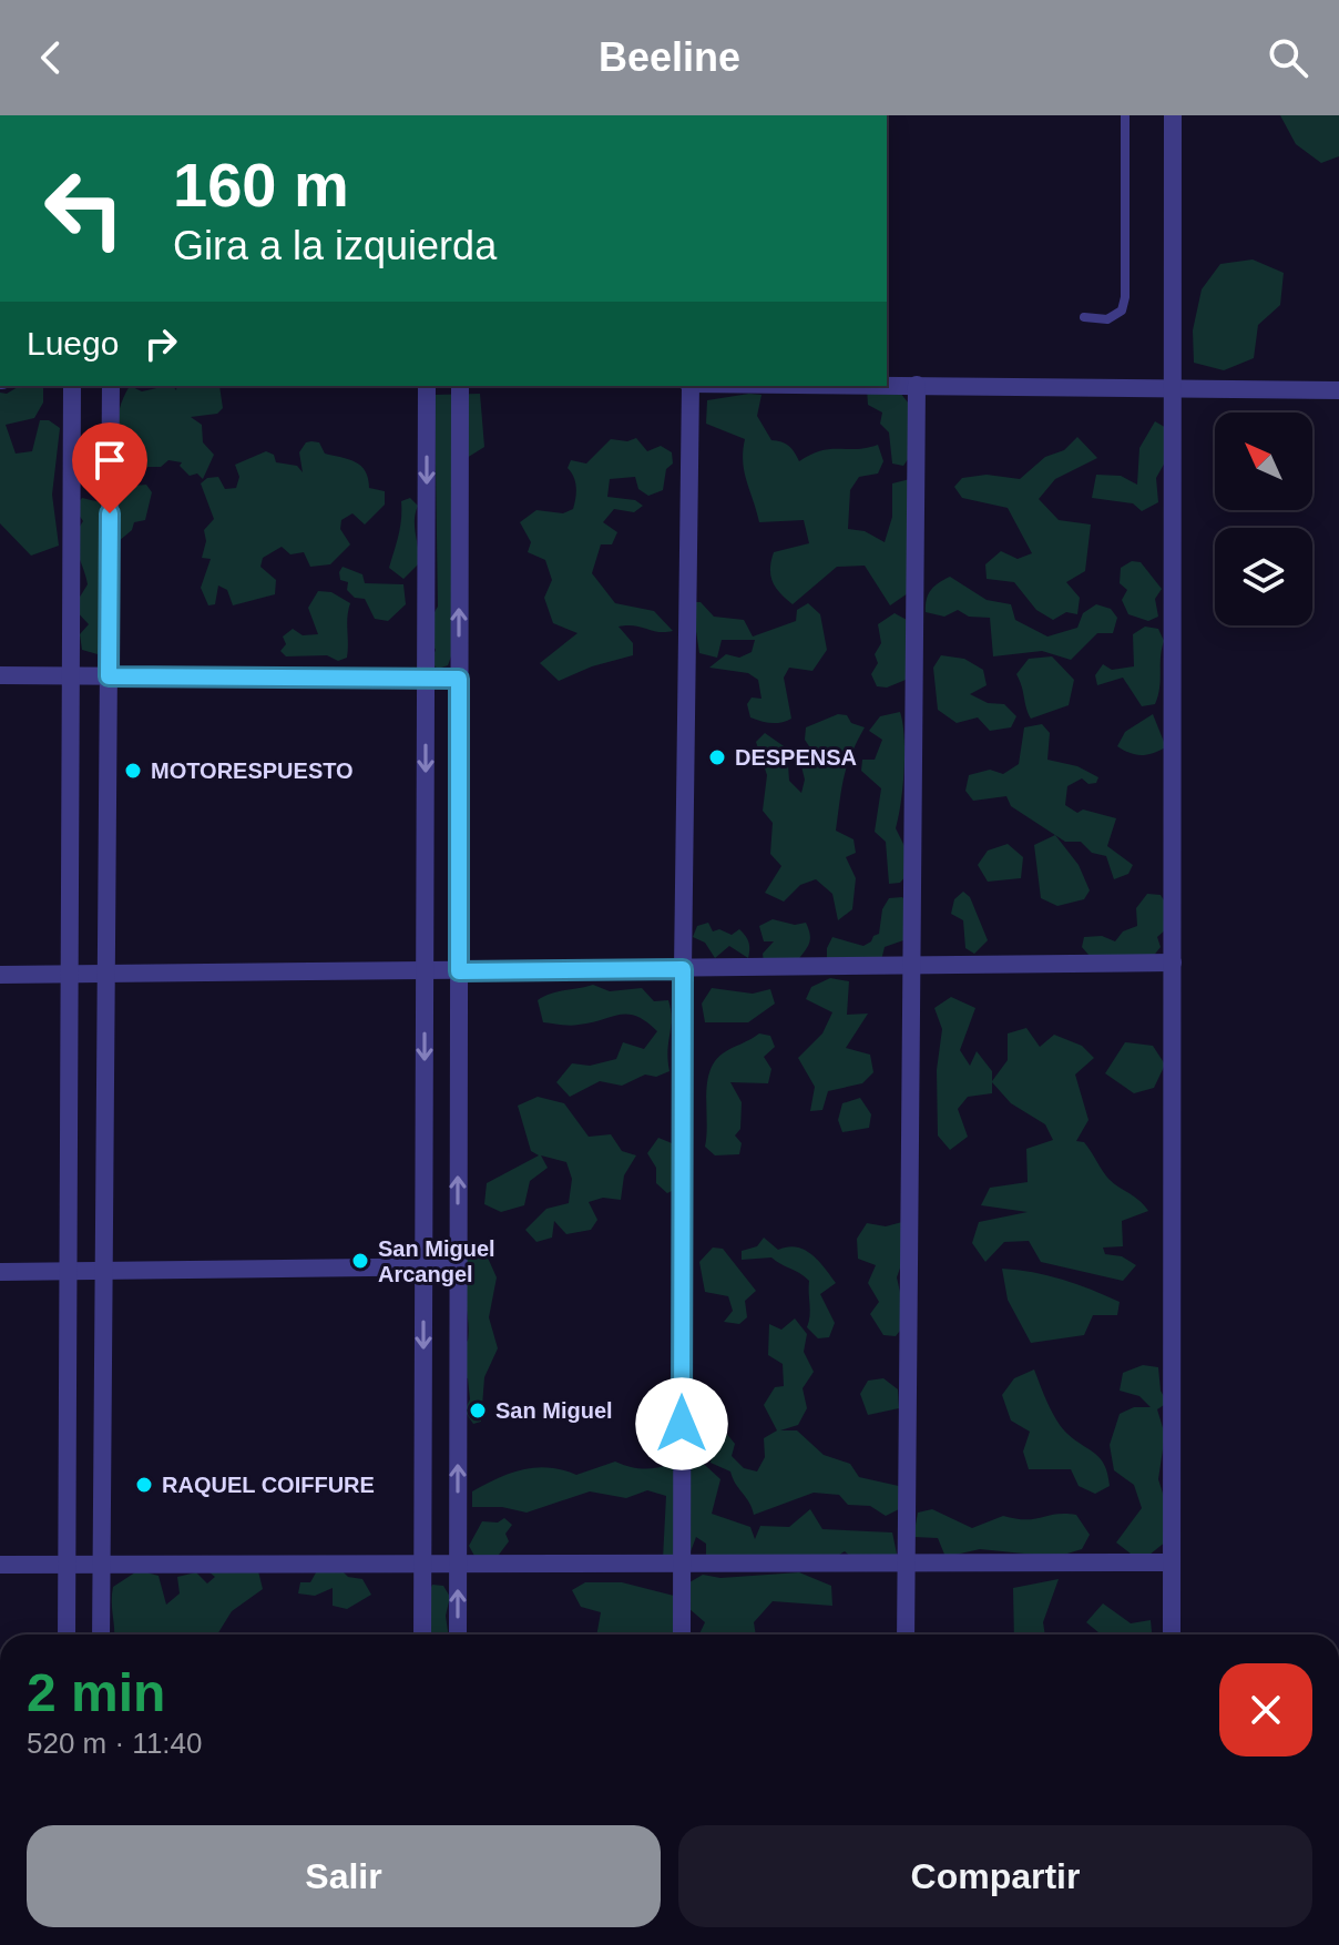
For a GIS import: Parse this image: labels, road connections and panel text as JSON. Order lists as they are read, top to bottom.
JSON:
{
  "places": [
    "DESPENSA",
    "MOTORESPUESTO",
    "San Miguel Arcangel",
    "San Miguel",
    "RAQUEL COIFFURE"
  ],
  "north": "top left",
  "page": {
    "header": "Beeline",
    "turn": ["160 m", "Gira a la izquierda"],
    "then": "Luego",
    "heading": ["2 min", "520 m · 11:40"],
    "buttons": ["Salir", "Compartir"]
  }
}
